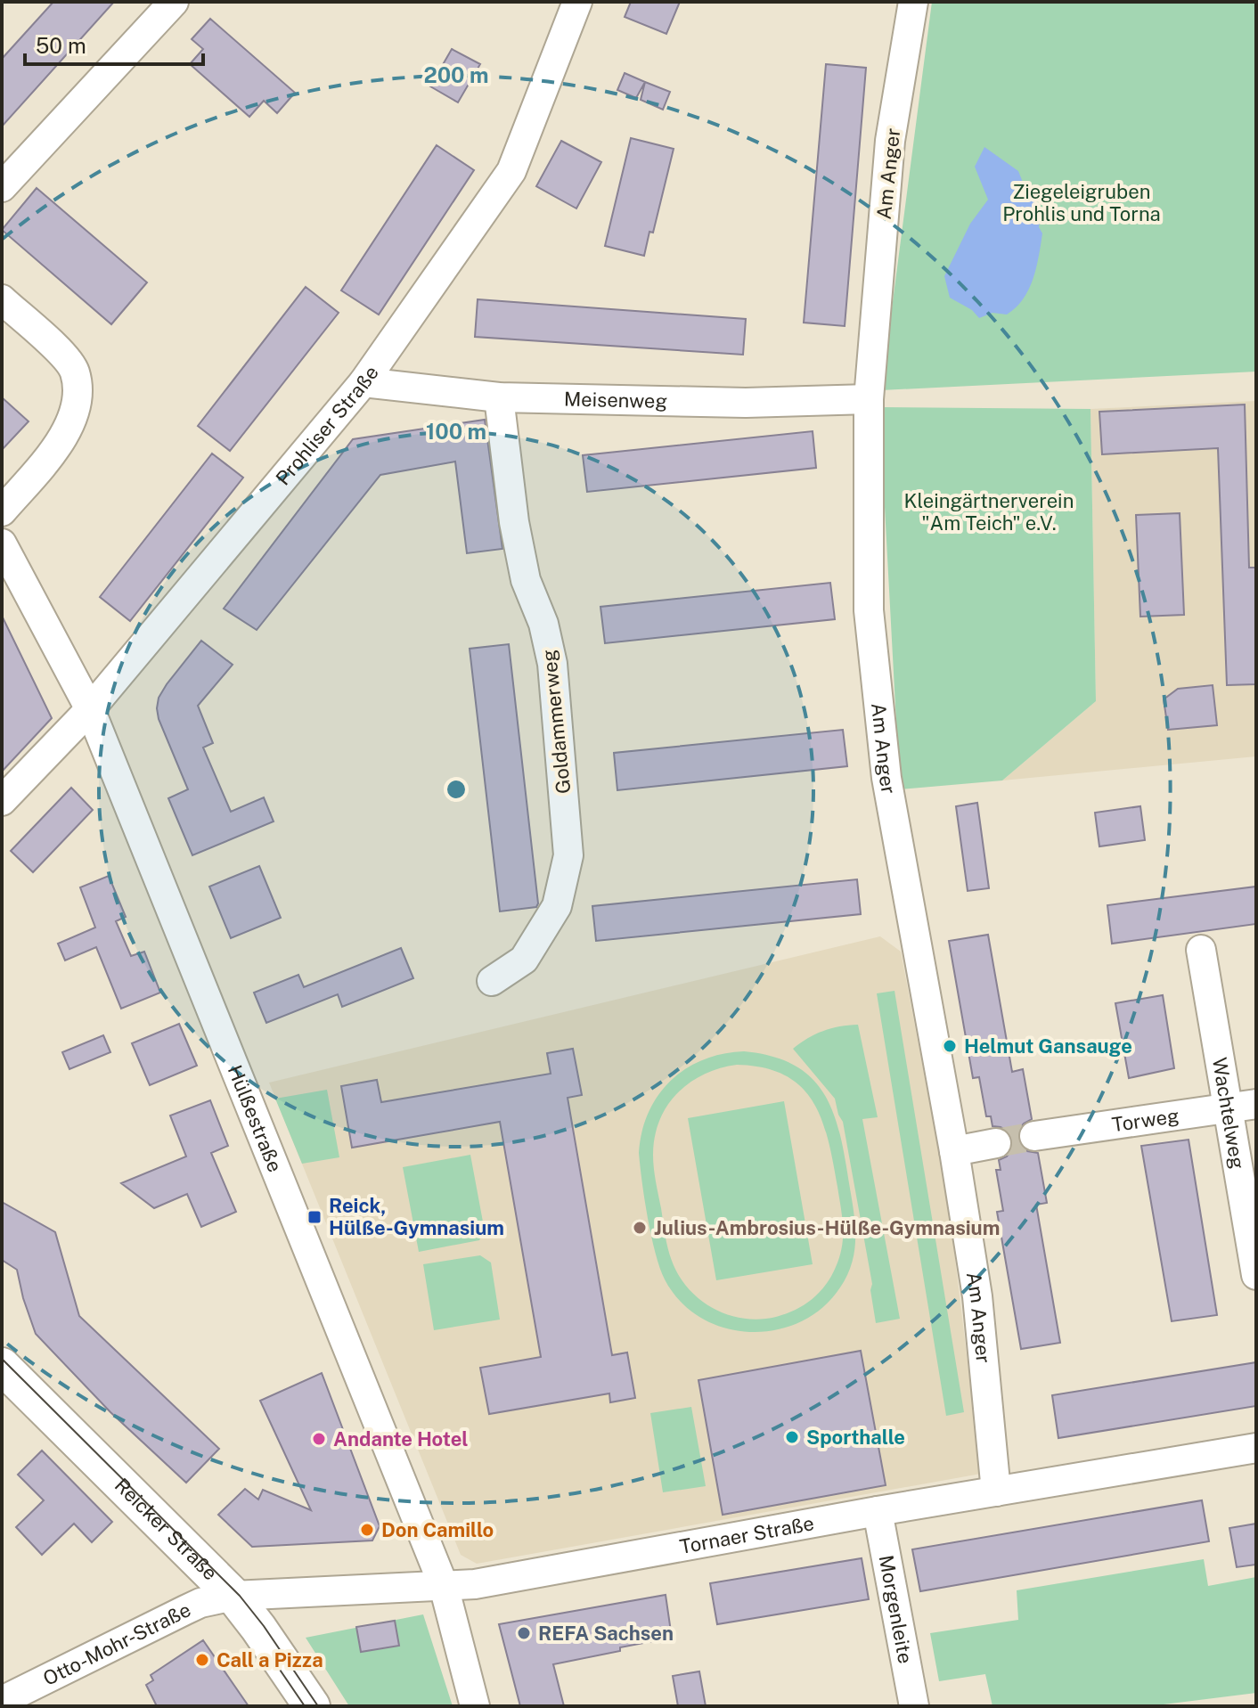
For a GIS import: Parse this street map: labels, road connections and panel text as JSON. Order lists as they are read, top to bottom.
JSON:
{
  "streets": {
    "street": [
      "Am Anger",
      "Meisenweg",
      "Prohliser Straße",
      "Goldammerweg",
      "Wachtelweg",
      "Hülßestraße",
      "Torweg",
      "Reicker Straße",
      "Tornaer Straße",
      "Morgenleite",
      "Otto-Mohr-Straße"
    ]
  },
  "crossings": [
    ["Am Anger", "Meisenweg"],
    ["Am Anger", "Tornaer Straße"],
    ["Meisenweg", "Prohliser Straße"],
    ["Meisenweg", "Goldammerweg"],
    ["Prohliser Straße", "Hülßestraße"],
    ["Wachtelweg", "Torweg"],
    ["Hülßestraße", "Tornaer Straße"],
    ["Reicker Straße", "Tornaer Straße"],
    ["Reicker Straße", "Otto-Mohr-Straße"],
    ["Tornaer Straße", "Morgenleite"],
    ["Tornaer Straße", "Otto-Mohr-Straße"]
  ],
  "parks": ["Ziegeleigruben Prohlis und Torna", "Kleingärtnerverein \"Am Teich\" e.V."],
  "places": {
    "other": [
      "Helmut Gansauge",
      "Julius-Ambrosius-Hülße-Gymnasium",
      "Sporthalle",
      "Andante Hotel",
      "Don Camillo",
      "REFA Sachsen",
      "Call a Pizza"
    ],
    "transit": ["Reick, Hülße-Gymnasium"]
  },
  "scale_bar": "50 m",
  "rings": ["200 m", "100 m"]
}
